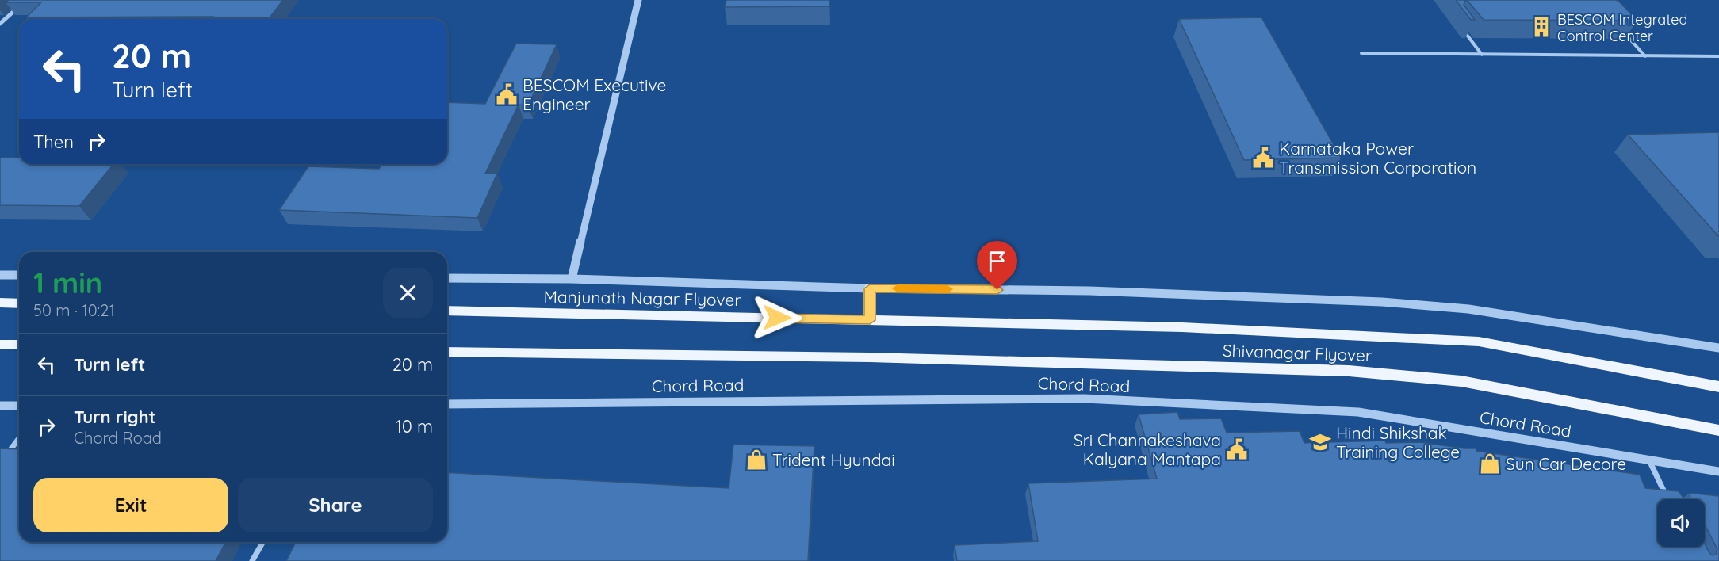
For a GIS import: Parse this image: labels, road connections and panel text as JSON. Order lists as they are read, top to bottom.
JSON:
{
  "streets": {
    "main road": ["Manjunath Nagar Flyover", "Shivanagar Flyover"],
    "street": ["Chord Road"]
  },
  "crossings": [
    ["Manjunath Nagar Flyover", "Shivanagar Flyover"]
  ],
  "places": {
    "building": ["BESCOM Integrated Control Center"],
    "public building": ["BESCOM Executive Engineer", "Karnataka Power Transmission Corporation", "Sri Channakeshava Kalyana Mantapa"],
    "school or university": ["Hindi Shikshak Training College"],
    "shop": ["Trident Hyundai", "Sun Car Decore"]
  },
  "page": {
    "turn": ["20 m", "Turn left"],
    "then": "Then",
    "heading": ["1 min", "50 m · 10:21"],
    "list": [
      {
        "name": "Turn left",
        "value": "20 m"
      },
      {
        "name": "Turn right",
        "note": "Chord Road",
        "value": "10 m"
      }
    ],
    "buttons": ["Exit", "Share"]
  }
}
